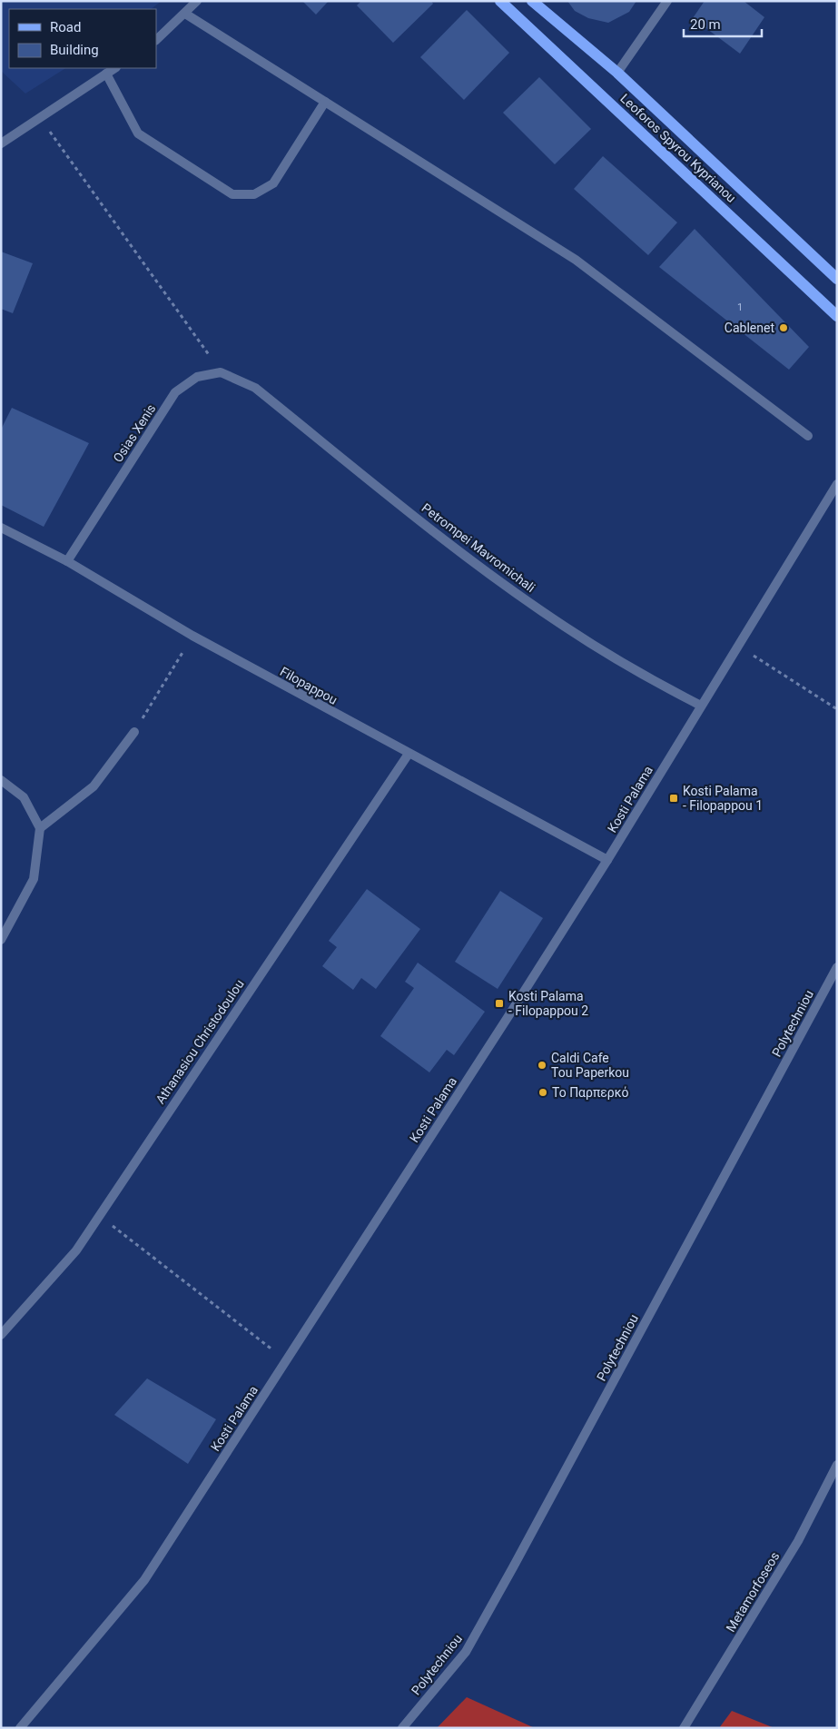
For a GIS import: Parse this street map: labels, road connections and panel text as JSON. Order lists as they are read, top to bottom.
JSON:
{
  "streets": {
    "main road": ["Leoforos Spyrou Kyprianou"],
    "street": [
      "Osias Xenis",
      "Petrompei Mavromichali",
      "Filopappou",
      "Kosti Palama",
      "Polytechniou",
      "Athanasiou Christodoulou",
      "Metamorfoseos"
    ]
  },
  "crossings": [
    ["Osias Xenis", "Petrompei Mavromichali"],
    ["Osias Xenis", "Filopappou"],
    ["Petrompei Mavromichali", "Kosti Palama"],
    ["Filopappou", "Kosti Palama"],
    ["Filopappou", "Athanasiou Christodoulou"]
  ],
  "places": {
    "other": ["Cablenet", "Caldi Cafe Tou Paperkou", "Το Παρπερκό"],
    "transit": ["Kosti Palama - Filopappou 1", "Kosti Palama - Filopappou 2"]
  },
  "house_numbers": ["1"],
  "legend": ["Road", "Building"],
  "scale_bar": "20 m"
}
